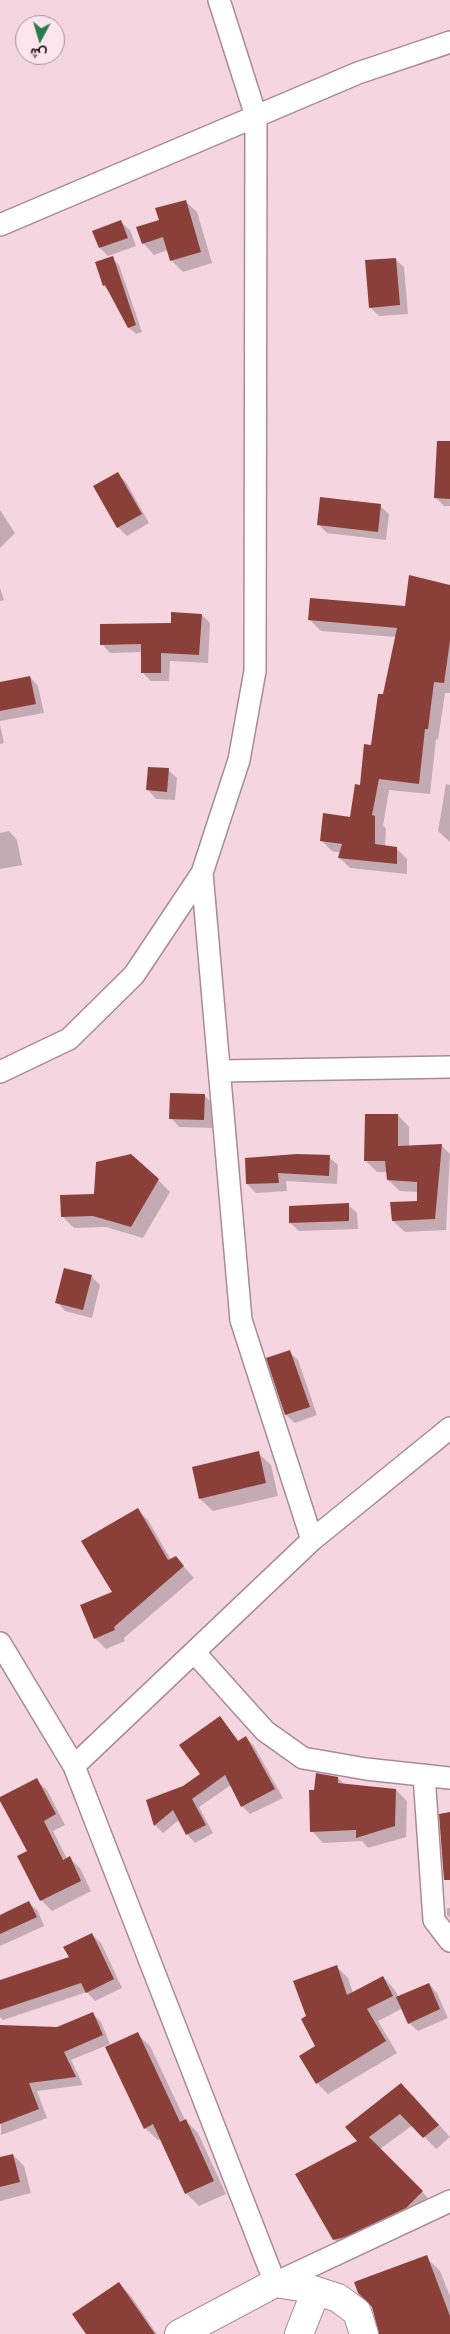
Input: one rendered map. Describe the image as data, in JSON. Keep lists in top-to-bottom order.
{
  "north": "bottom"
}
